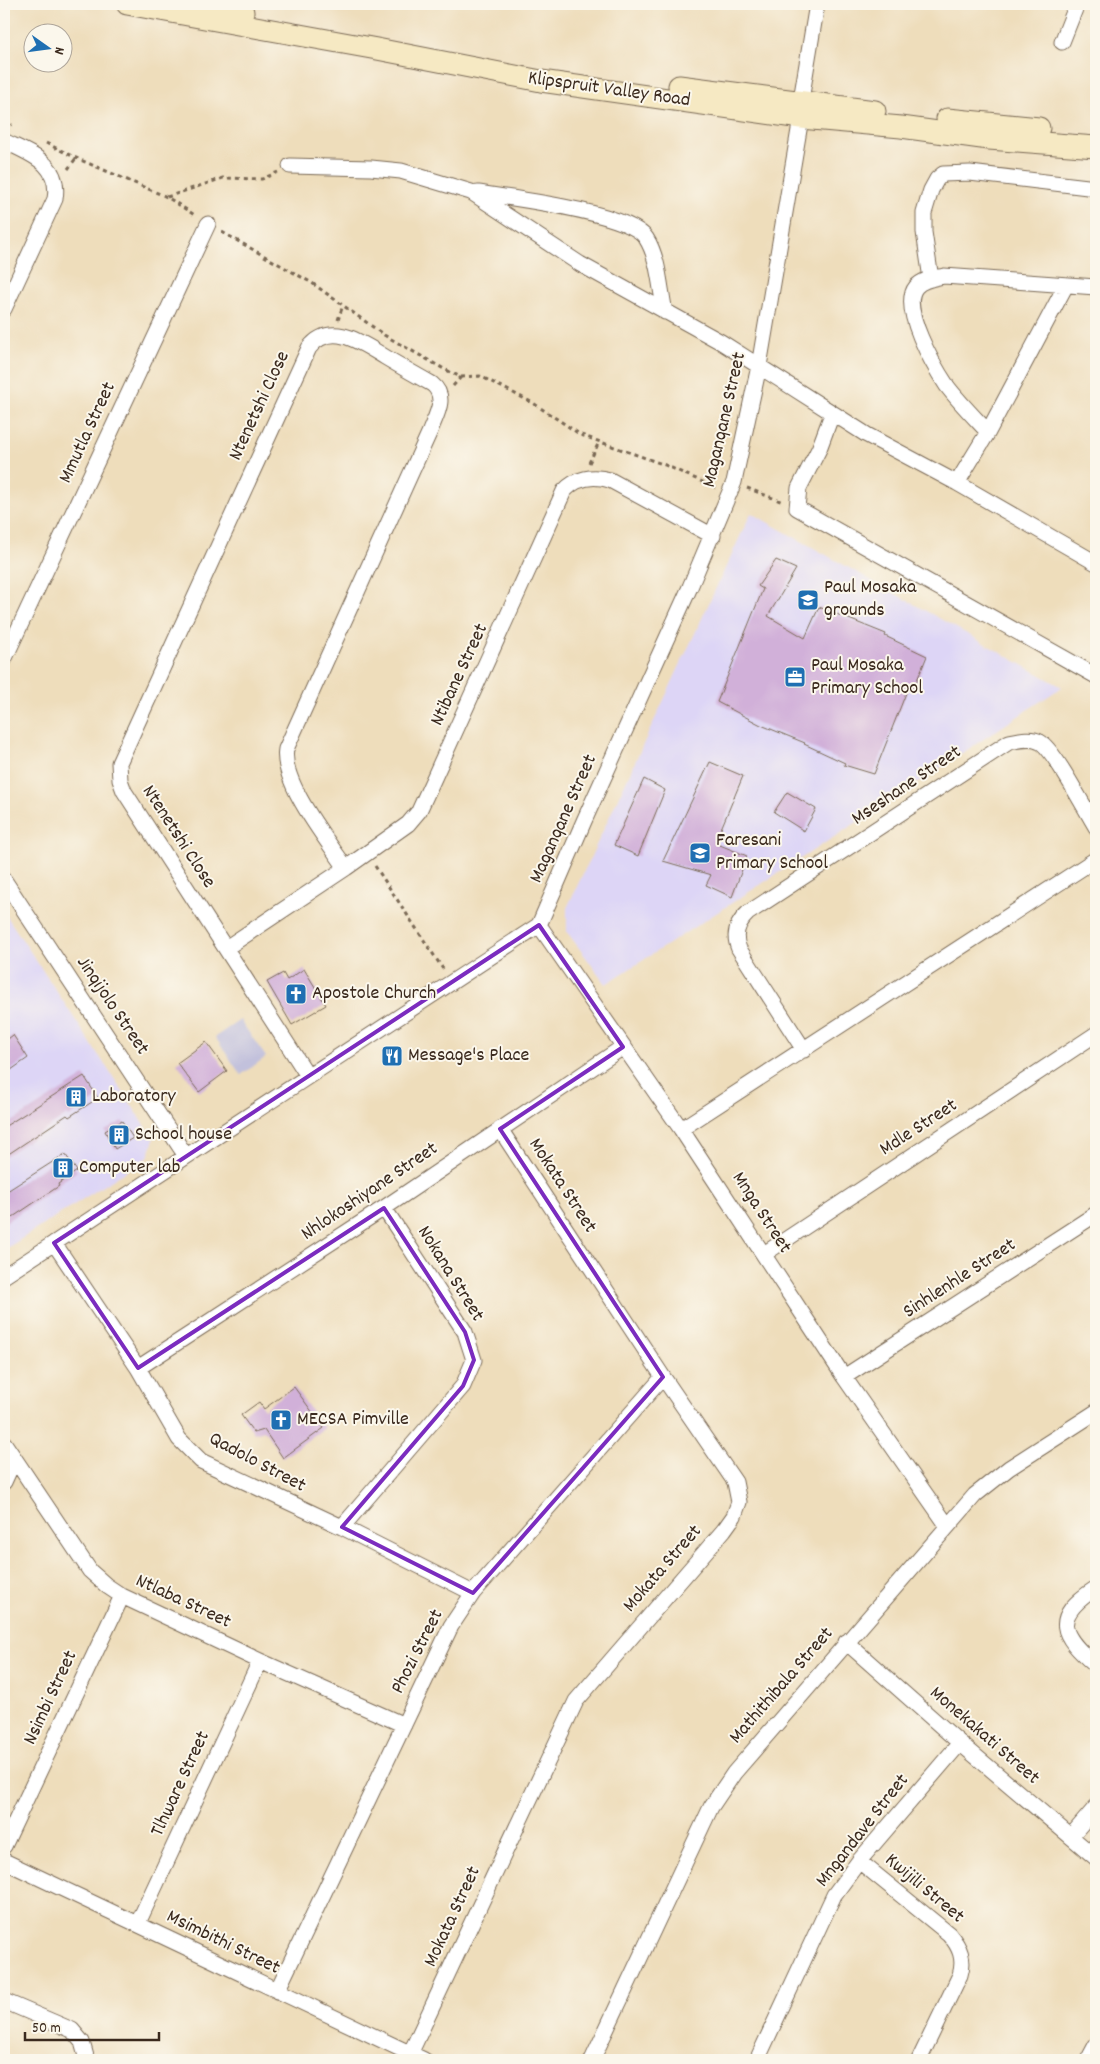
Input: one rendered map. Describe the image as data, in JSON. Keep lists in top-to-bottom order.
{
  "streets": {
    "street": [
      "Klipspruit Valley Road",
      "Ntenetshi Close",
      "Maganqane Street",
      "Mmutla Street",
      "Ntibane Street",
      "Mseshane Street",
      "Jinqijolo Street",
      "Mdle Street",
      "Mokata Street",
      "Nhlokoshiyane Street",
      "Mnga Street",
      "Nokana Street",
      "Sinhlenhle Street",
      "Qadolo Street",
      "Ntlaba Street",
      "Phozi Street",
      "Mathithibala Street",
      "Nsimbi Street",
      "Monekakati Street",
      "Tlhware Street",
      "Mngandave Street",
      "Kwijili Street",
      "Msimbithi Street"
    ]
  },
  "crossings": [
    ["Klipspruit Valley Road", "Maganqane Street"],
    ["Ntenetshi Close", "Ntibane Street"],
    ["Maganqane Street", "Ntibane Street"],
    ["Maganqane Street", "Mnga Street"],
    ["Mdle Street", "Mnga Street"],
    ["Mokata Street", "Nhlokoshiyane Street"],
    ["Mokata Street", "Phozi Street"],
    ["Mokata Street", "Msimbithi Street"],
    ["Nhlokoshiyane Street", "Mnga Street"],
    ["Nhlokoshiyane Street", "Nokana Street"],
    ["Nhlokoshiyane Street", "Qadolo Street"],
    ["Mnga Street", "Sinhlenhle Street"],
    ["Mnga Street", "Mathithibala Street"],
    ["Nokana Street", "Qadolo Street"],
    ["Qadolo Street", "Phozi Street"],
    ["Ntlaba Street", "Phozi Street"],
    ["Ntlaba Street", "Nsimbi Street"],
    ["Ntlaba Street", "Tlhware Street"],
    ["Phozi Street", "Msimbithi Street"],
    ["Mathithibala Street", "Monekakati Street"],
    ["Monekakati Street", "Mngandave Street"],
    ["Tlhware Street", "Msimbithi Street"],
    ["Mngandave Street", "Kwijili Street"]
  ],
  "places": {
    "school or university": ["Paul Mosaka grounds", "Faresani Primary School"],
    "office": ["Paul Mosaka Primary School"],
    "church": ["Apostole Church", "MECSA Pimville"],
    "restaurant": ["Message's Place"],
    "building": ["Laboratory", "School house", "Computer lab"]
  },
  "scale_bar": "50 m",
  "north": "right"
}
